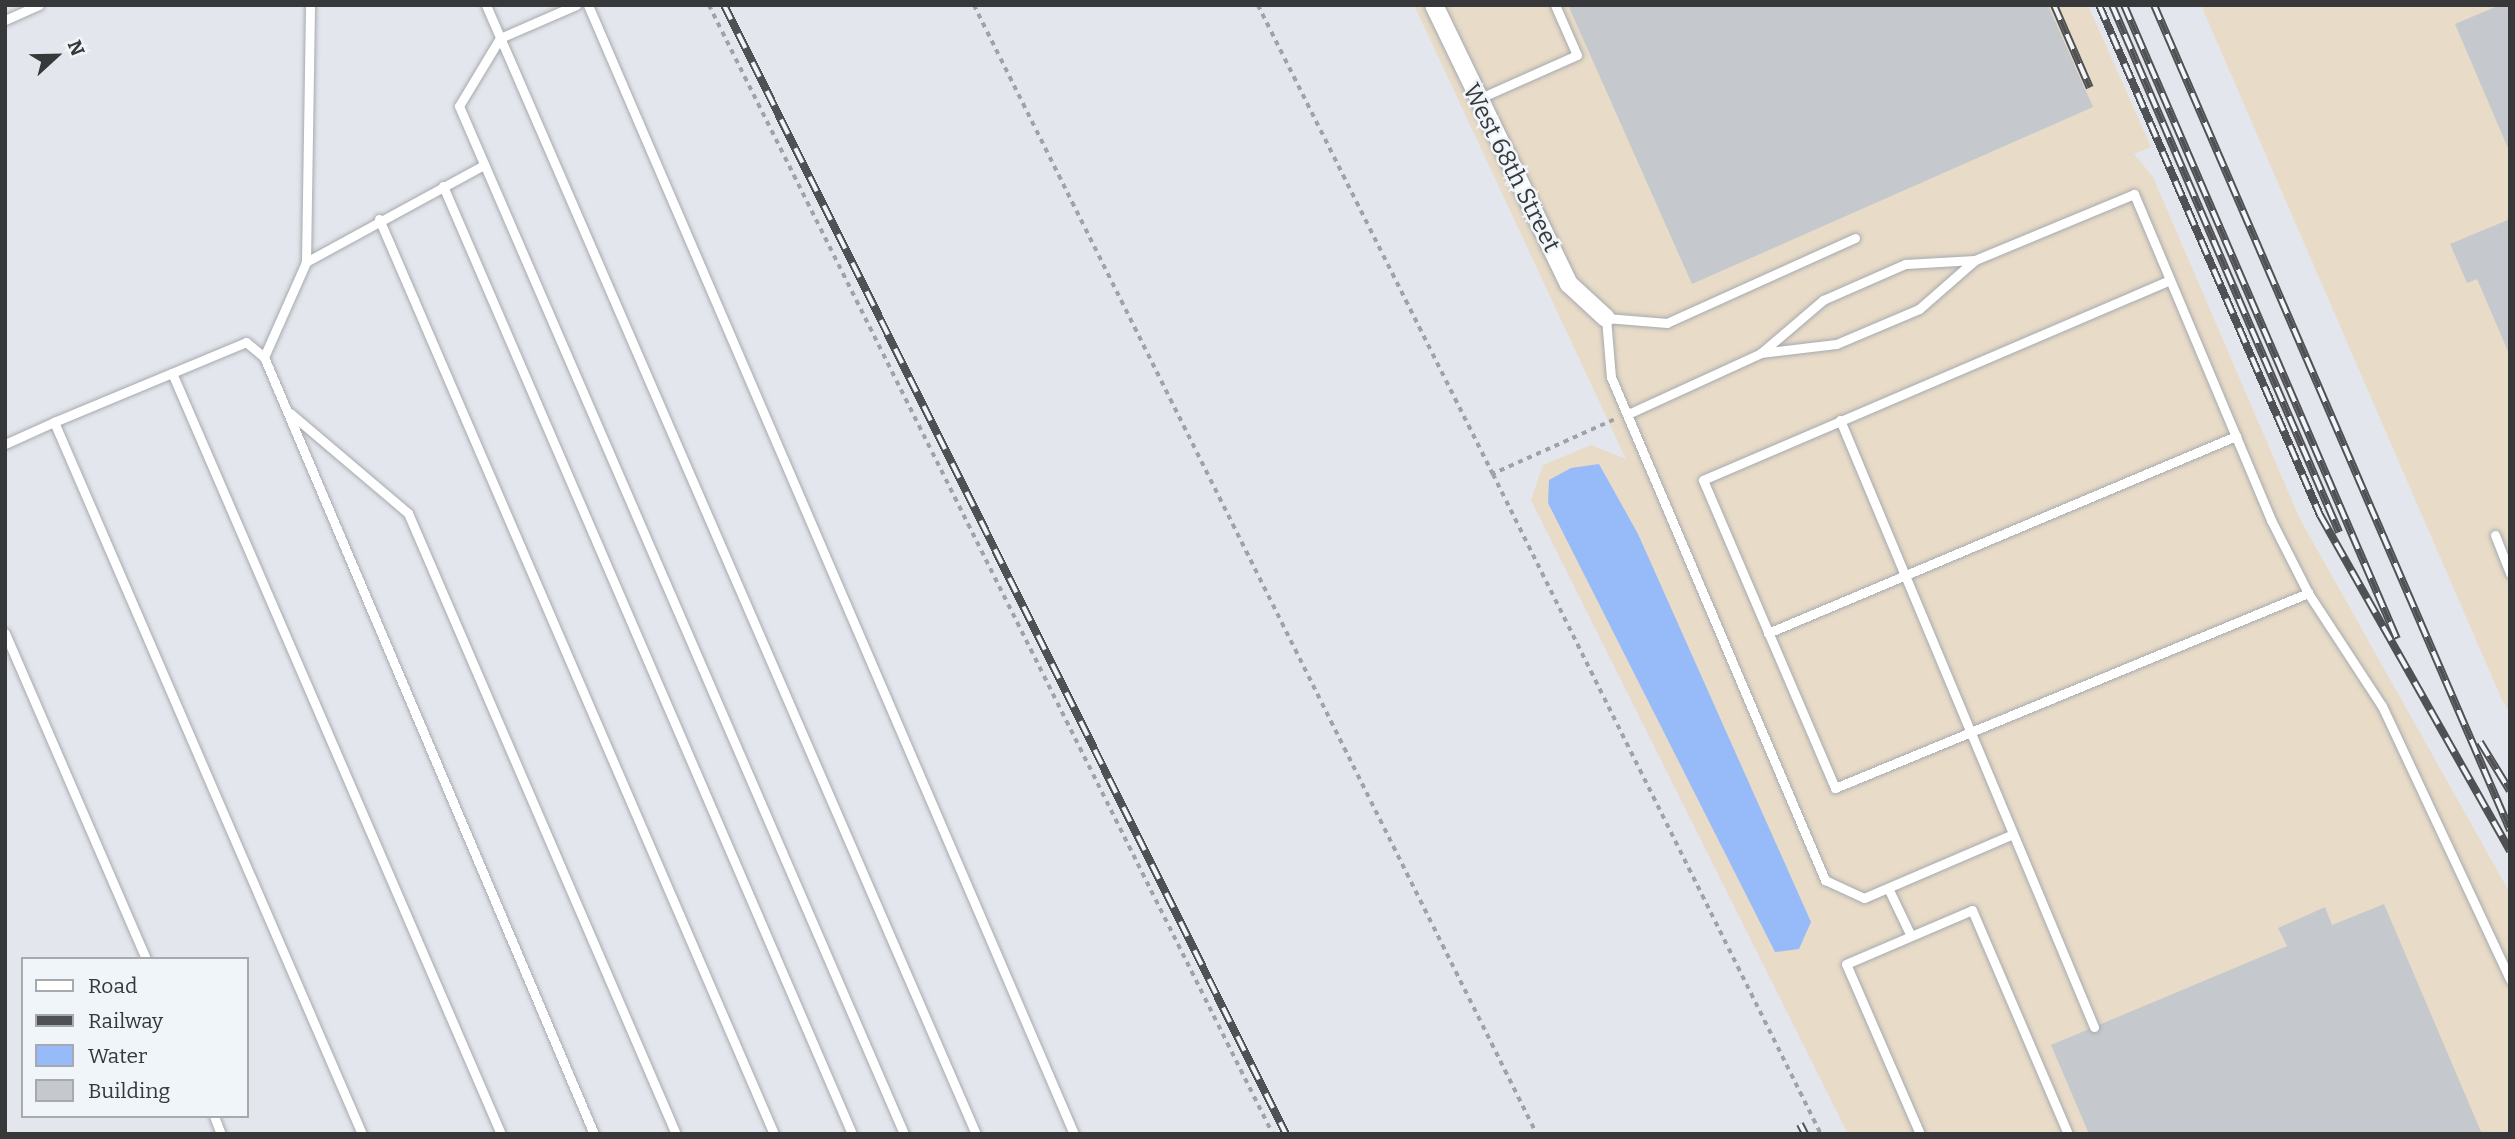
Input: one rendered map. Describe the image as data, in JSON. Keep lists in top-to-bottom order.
{
  "streets": {
    "street": ["West 68th Street"]
  },
  "legend": [
    "Road",
    "Railway",
    "Water",
    "Building"
  ],
  "north": "right"
}
